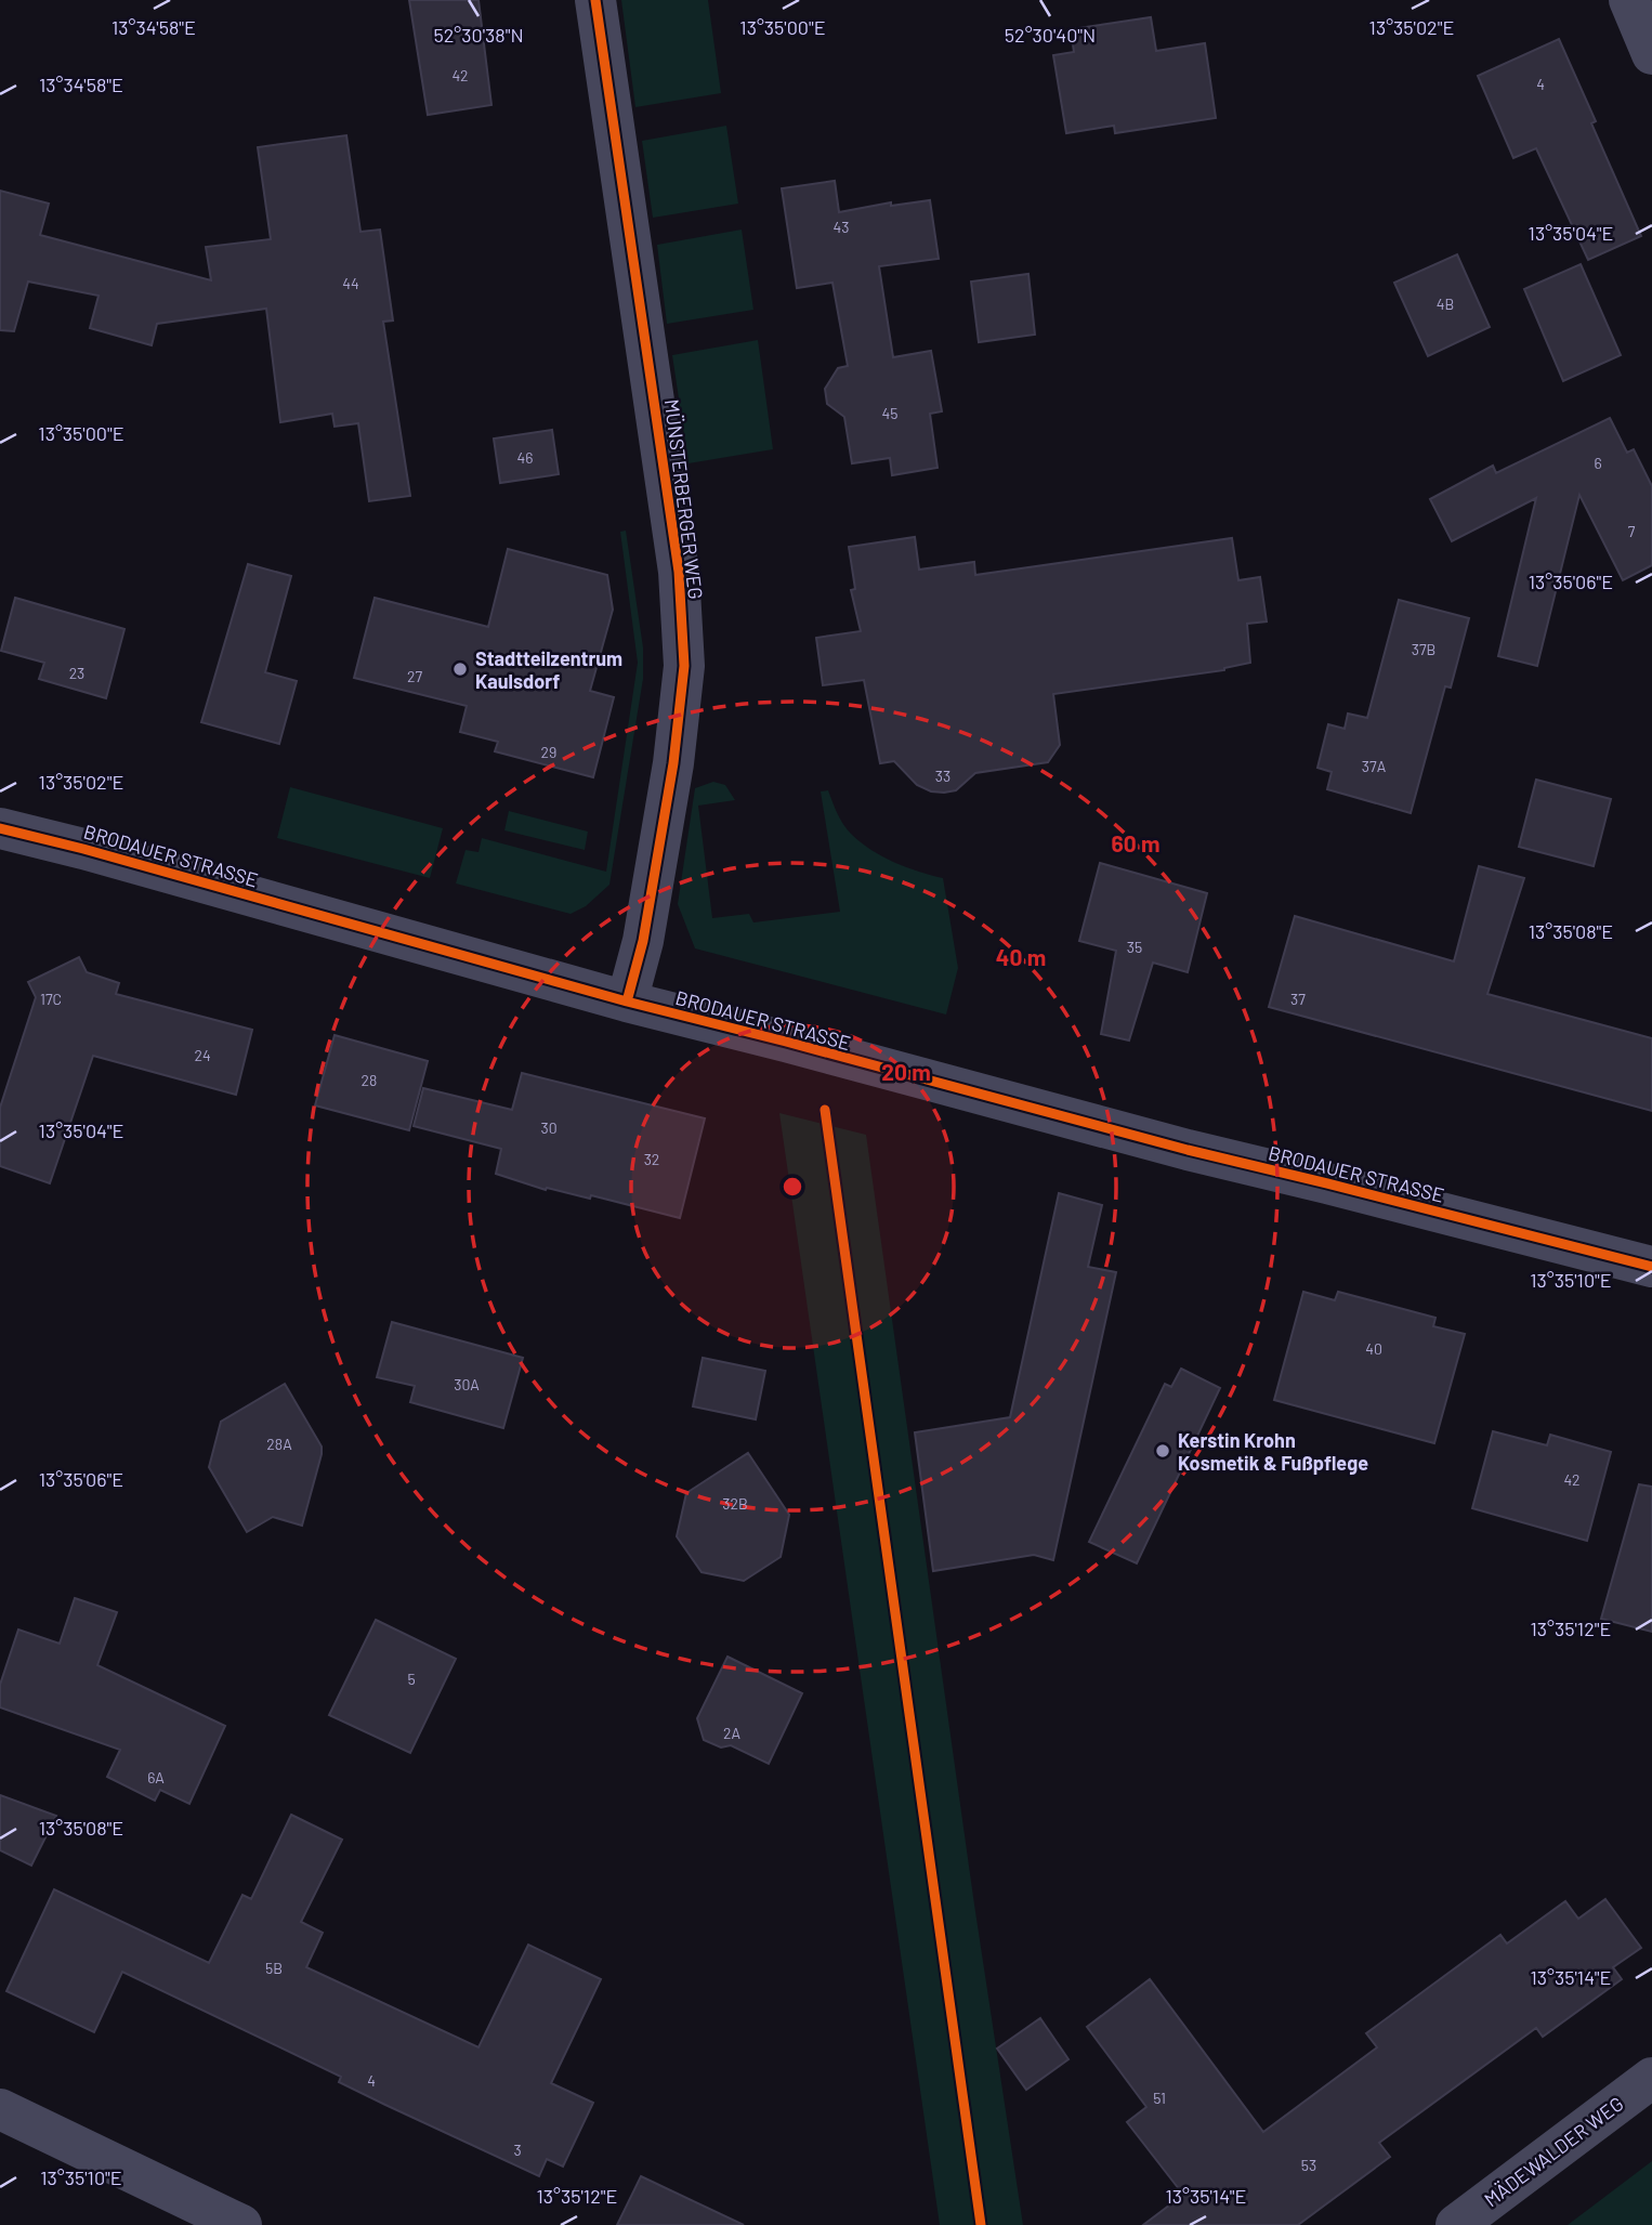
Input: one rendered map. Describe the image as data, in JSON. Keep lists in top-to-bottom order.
{
  "streets": {
    "street": ["MÜNSTERBERGER WEG", "BRODAUER STRASSE", "MÄDEWALDER WEG"]
  },
  "crossings": [
    ["MÜNSTERBERGER WEG", "BRODAUER STRASSE"]
  ],
  "places": ["Stadtteilzentrum Kaulsdorf", "Kerstin Krohn Kosmetik & Fußpflege"],
  "house_numbers": [
    "42",
    "4",
    "43",
    "44",
    "4B",
    "45",
    "46",
    "6",
    "7",
    "37B",
    "23",
    "27",
    "29",
    "37A",
    "33",
    "35",
    "17C",
    "37",
    "24",
    "28",
    "30",
    "32",
    "40",
    "30A",
    "28A",
    "42",
    "32B",
    "5",
    "2A",
    "6A",
    "5B",
    "4",
    "51",
    "3",
    "53"
  ],
  "coordinates": [
    "13°34'58\"E",
    "13°35'00\"E",
    "13°35'02\"E",
    "52°30'38\"N",
    "52°30'40\"N",
    "13°35'04\"E",
    "13°35'06\"E",
    "13°35'08\"E",
    "13°35'10\"E",
    "13°35'12\"E",
    "13°35'14\"E"
  ],
  "rings": ["60 m", "40 m", "20 m"]
}
